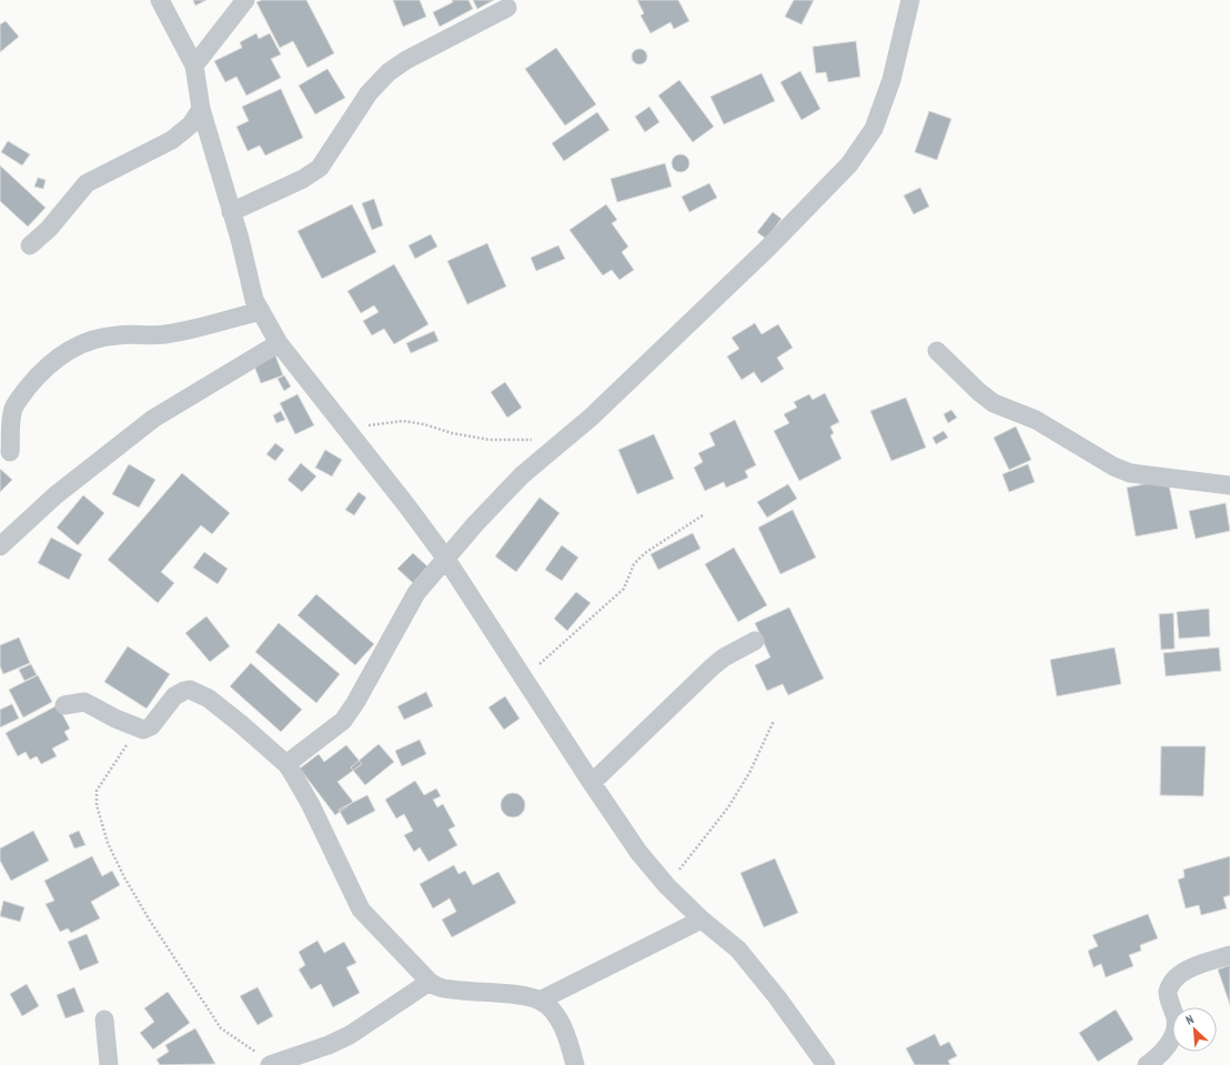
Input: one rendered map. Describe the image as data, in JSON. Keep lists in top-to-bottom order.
{
  "north": "top left"
}
